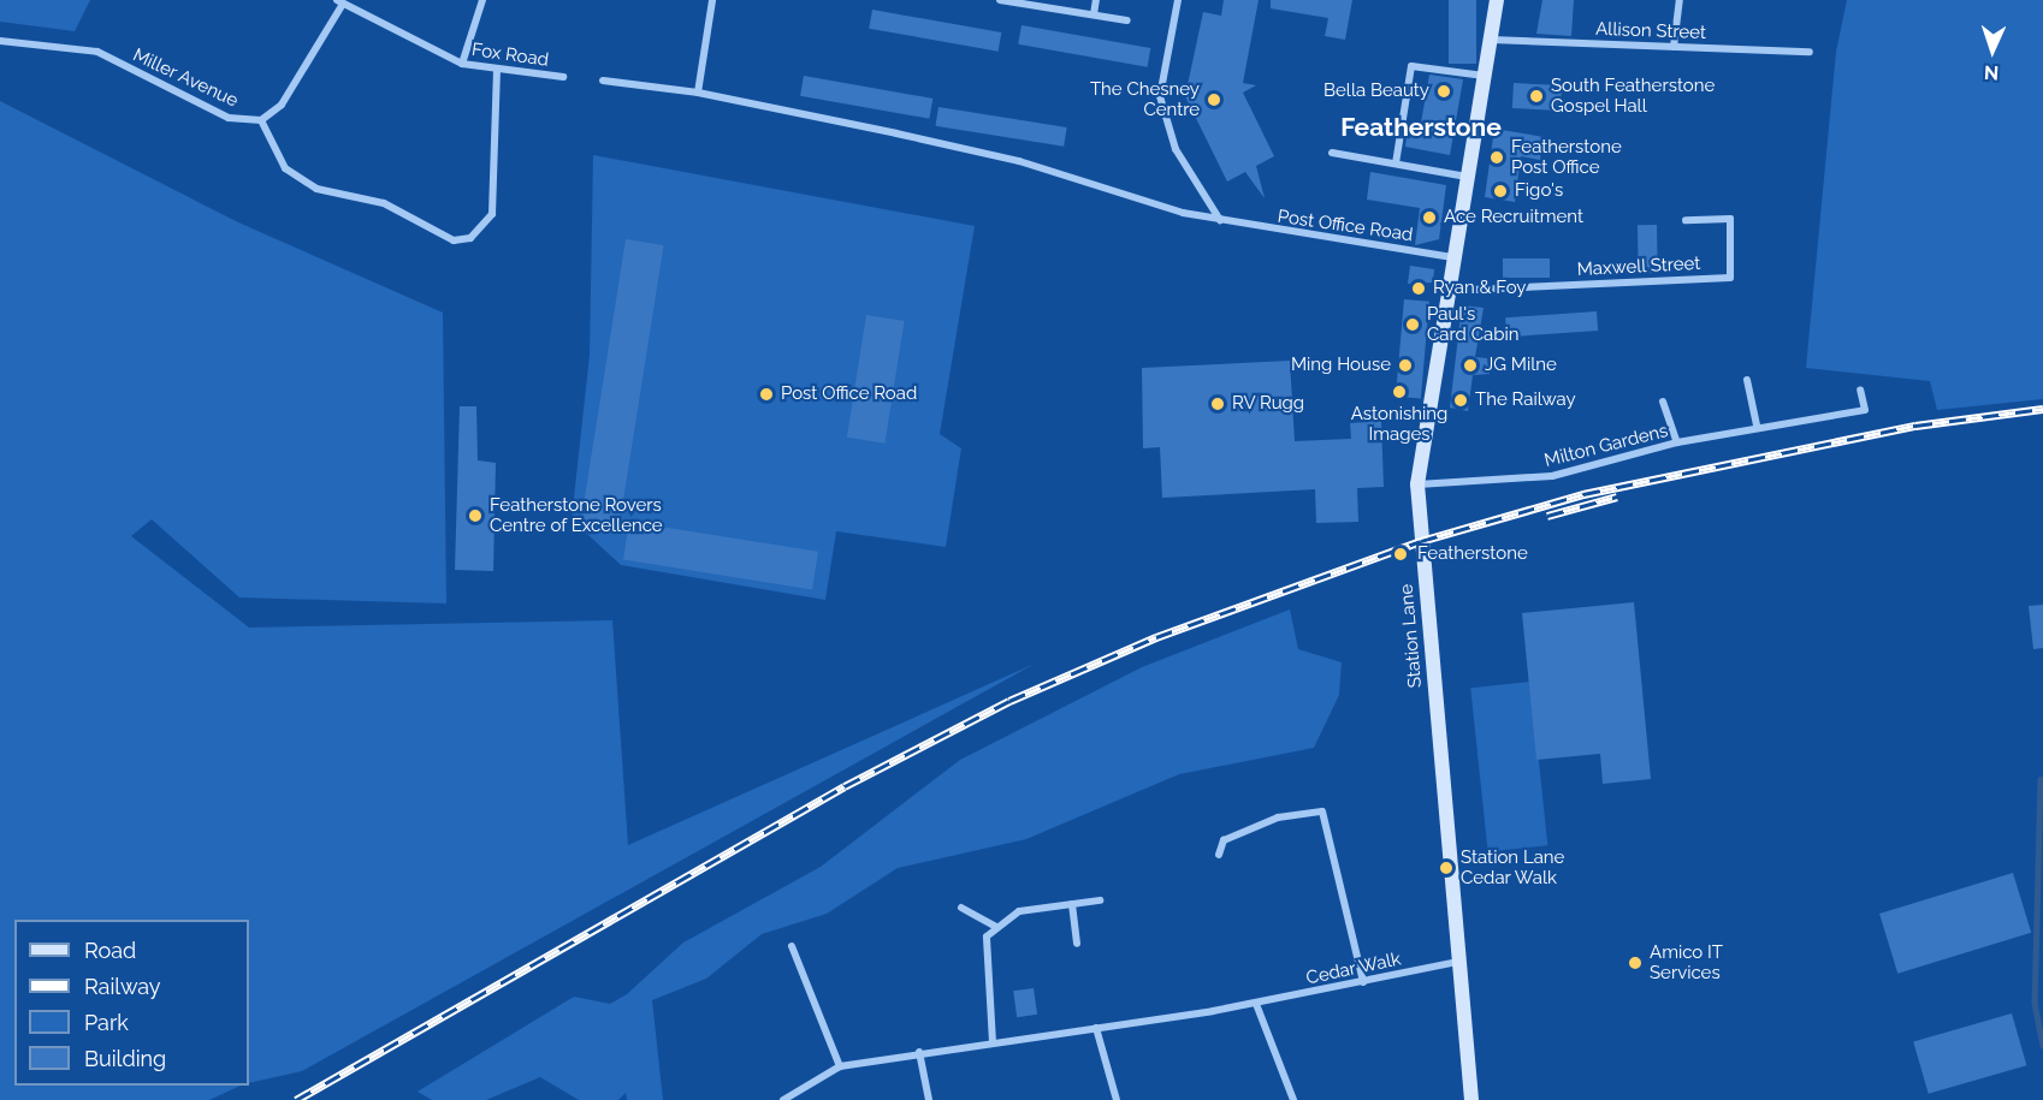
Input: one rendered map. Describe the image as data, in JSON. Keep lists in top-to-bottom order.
{
  "streets": {
    "main road": ["Station Lane"],
    "street": [
      "Allison Street",
      "Fox Road",
      "Miller Avenue",
      "Post Office Road",
      "Maxwell Street",
      "Milton Gardens",
      "Cedar Walk"
    ]
  },
  "crossings": [
    ["Allison Street", "Station Lane"],
    ["Post Office Road", "Station Lane"],
    ["Maxwell Street", "Station Lane"],
    ["Milton Gardens", "Station Lane"],
    ["Station Lane", "Cedar Walk"]
  ],
  "districts": ["Featherstone"],
  "places": [
    "Bella Beauty",
    "South Featherstone Gospel Hall",
    "The Chesney Centre",
    "Featherstone Post Office",
    "Figo's",
    "Ace Recruitment",
    "Ryan & Foy",
    "Paul's Card Cabin",
    "Ming House",
    "JG Milne",
    "Astonishing Images",
    "Post Office Road",
    "The Railway",
    "RV Rugg",
    "Featherstone Rovers Centre of Excellence",
    "Featherstone",
    "Station Lane Cedar Walk",
    "Amico IT Services"
  ],
  "legend": [
    "Road",
    "Railway",
    "Park",
    "Building"
  ],
  "north": "bottom"
}
